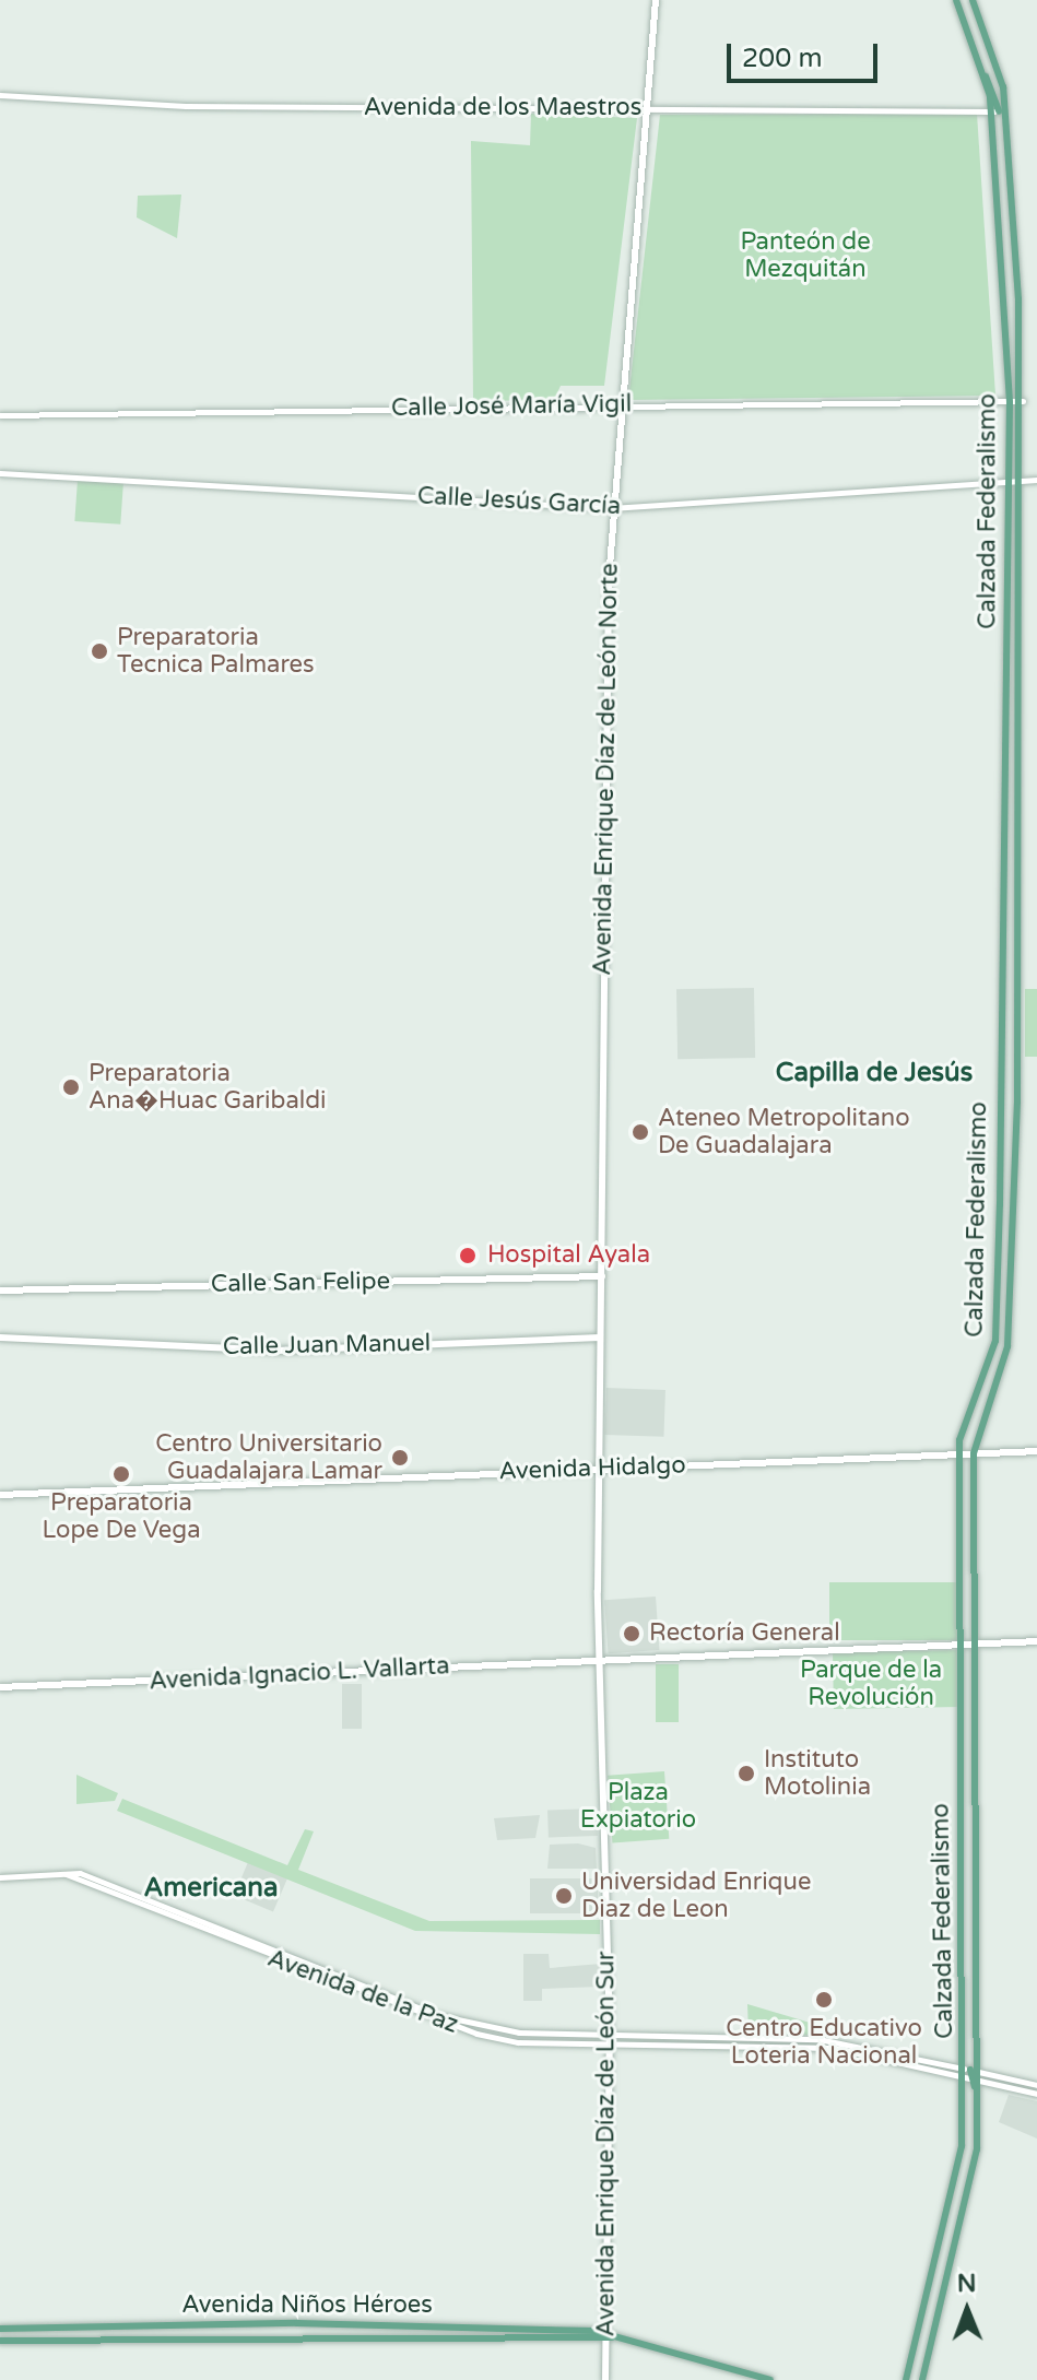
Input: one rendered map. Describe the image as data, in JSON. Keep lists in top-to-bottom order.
{
  "streets": {
    "main road": [
      "Calzada Federalismo",
      "Avenida Enrique Díaz de León Norte",
      "Calle San Felipe",
      "Calle Juan Manuel",
      "Avenida Hidalgo",
      "Avenida Ignacio L. Vallarta",
      "Avenida Enrique Díaz de León Sur",
      "Avenida Niños Héroes"
    ],
    "street": [
      "Avenida de los Maestros",
      "Calle José María Vigil",
      "Calle Jesús García",
      "Avenida de la Paz"
    ]
  },
  "crossings": [
    ["Avenida de los Maestros", "Calzada Federalismo"],
    ["Avenida de los Maestros", "Avenida Enrique Díaz de León Norte"],
    ["Calle José María Vigil", "Calzada Federalismo"],
    ["Calle José María Vigil", "Avenida Enrique Díaz de León Norte"],
    ["Calle Jesús García", "Calzada Federalismo"],
    ["Calle Jesús García", "Avenida Enrique Díaz de León Norte"],
    ["Calzada Federalismo", "Avenida Hidalgo"],
    ["Calzada Federalismo", "Avenida Ignacio L. Vallarta"],
    ["Calzada Federalismo", "Avenida de la Paz"],
    ["Avenida Enrique Díaz de León Norte", "Calle San Felipe"],
    ["Avenida Enrique Díaz de León Norte", "Calle Juan Manuel"],
    ["Avenida Enrique Díaz de León Norte", "Avenida Hidalgo"],
    ["Avenida Enrique Díaz de León Norte", "Avenida Enrique Díaz de León Sur"],
    ["Avenida Ignacio L. Vallarta", "Avenida Enrique Díaz de León Sur"],
    ["Avenida de la Paz", "Avenida Enrique Díaz de León Sur"],
    ["Avenida Enrique Díaz de León Sur", "Avenida Niños Héroes"]
  ],
  "districts": ["Capilla de Jesús", "Americana"],
  "parks": ["Panteón de Mezquitán", "Parque de la Revolución", "Plaza Expiatorio"],
  "places": [
    "Preparatoria Tecnica Palmares",
    "Preparatoria Ana�Huac Garibaldi",
    "Ateneo Metropolitano De Guadalajara",
    "Hospital Ayala",
    "Centro Universitario Guadalajara Lamar",
    "Preparatoria Lope De Vega",
    "Rectoría General",
    "Instituto Motolinia",
    "Universidad Enrique Diaz de Leon",
    "Centro Educativo Loteria Nacional"
  ],
  "scale_bar": "200 m",
  "north": "top"
}
